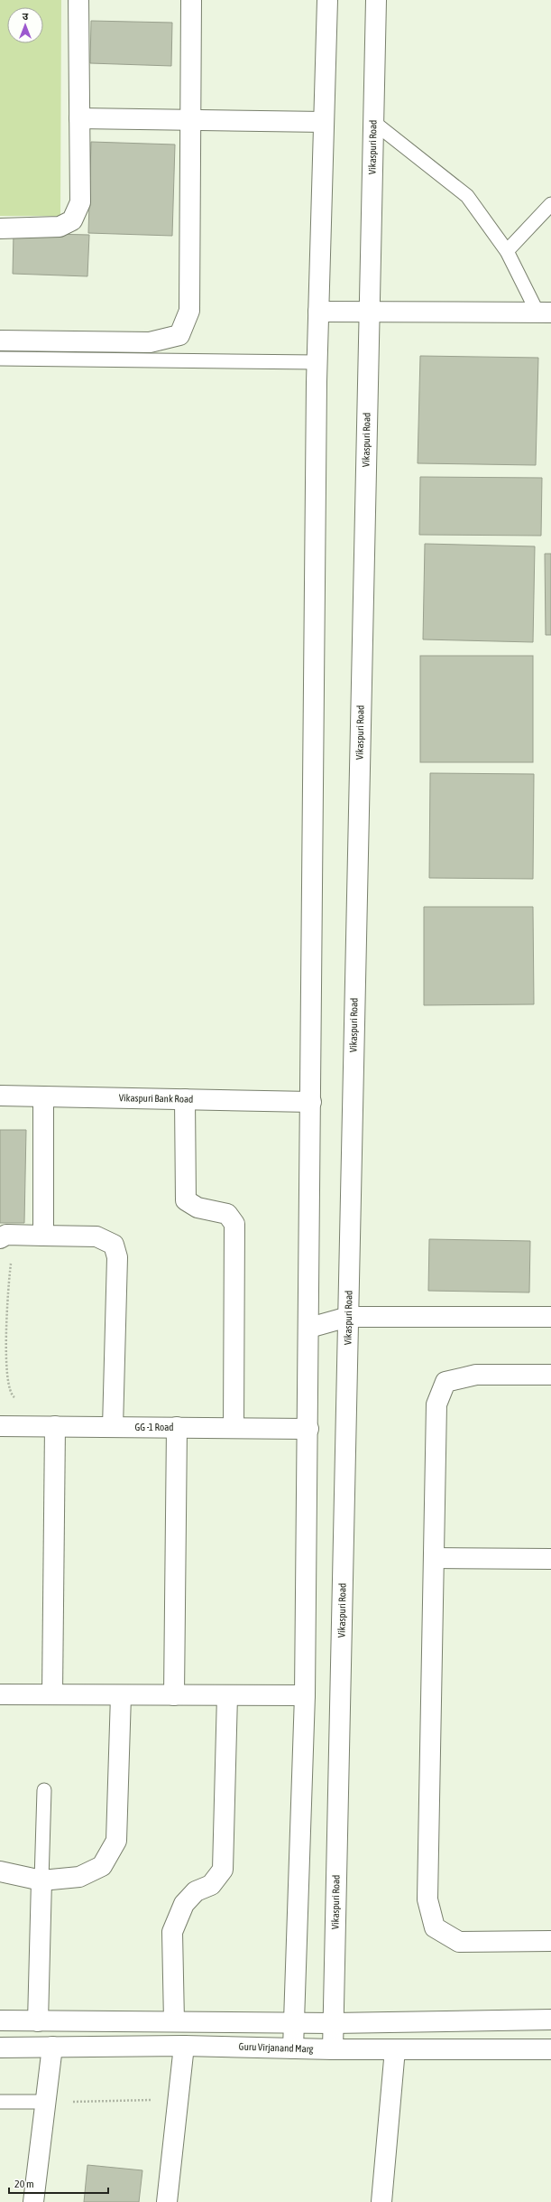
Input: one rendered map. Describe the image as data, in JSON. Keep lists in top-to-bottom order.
{
  "streets": {
    "street": [
      "Vikaspuri Road",
      "Vikaspuri Bank Road",
      "GG -1 Road",
      "Guru Virjanand Marg"
    ]
  },
  "crossings": [
    ["Vikaspuri Road", "Guru Virjanand Marg"]
  ],
  "scale_bar": "20 m",
  "north": "top"
}
